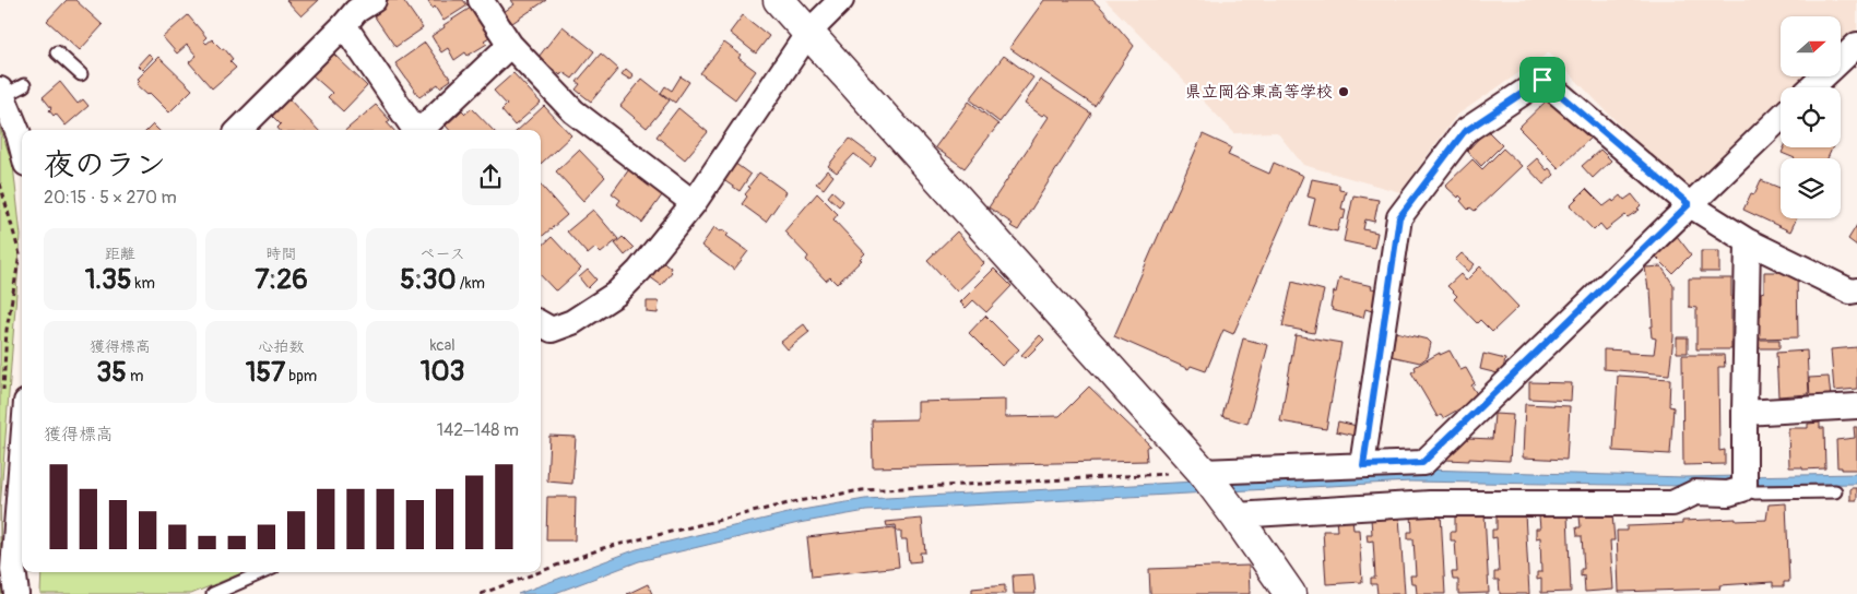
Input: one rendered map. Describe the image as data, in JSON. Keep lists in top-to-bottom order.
{
  "places": ["県立岡谷東高等学校"],
  "north": "right",
  "page": {
    "heading": ["夜のラン", "20:15 · 5 × 270 m"],
    "stats": [
      ["距離", "1.35 km"],
      ["時間", "7:26"],
      ["ペース", "5:30 /km"],
      ["獲得標高", "35 m"],
      ["心拍数", "157 bpm"],
      ["kcal", "103"]
    ],
    "chart": ["獲得標高", "142–148 m"]
  }
}
